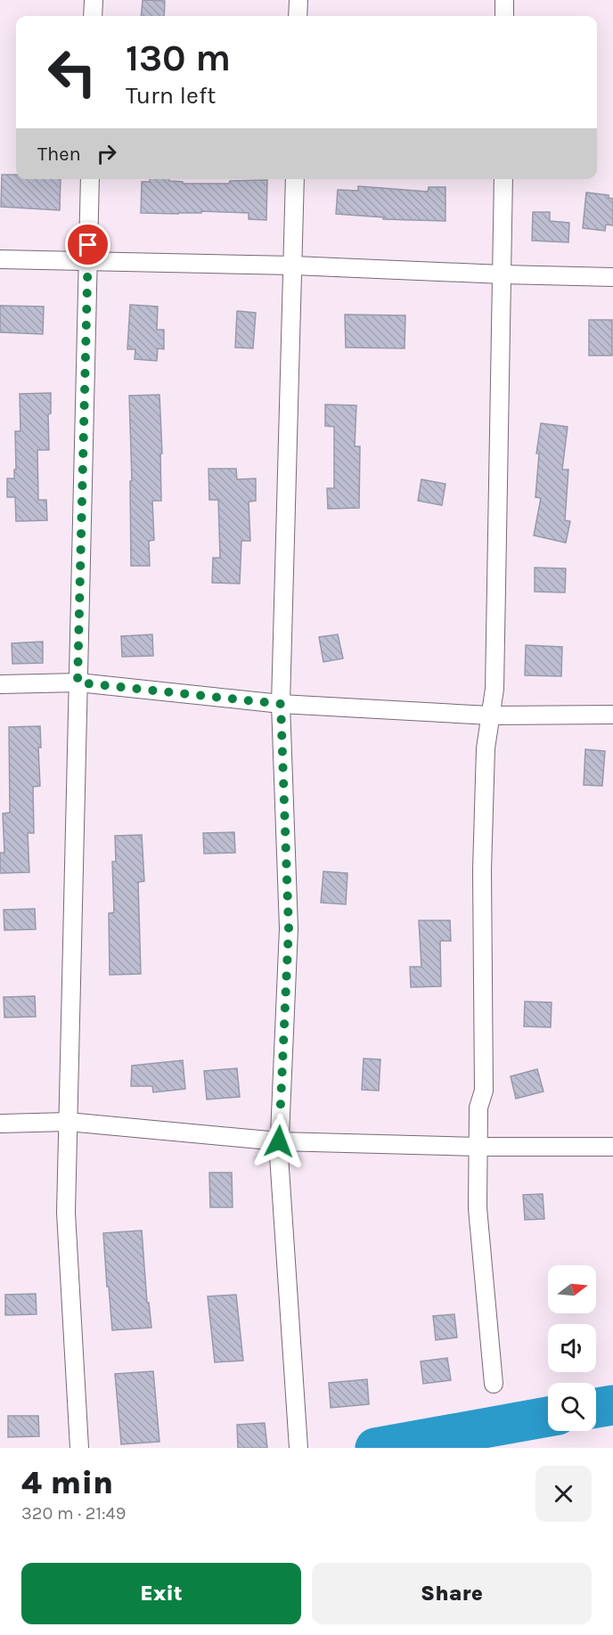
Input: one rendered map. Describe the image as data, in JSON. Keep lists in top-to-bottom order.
{
  "north": "right",
  "page": {
    "turn": ["130 m", "Turn left"],
    "then": "Then",
    "heading": ["4 min", "320 m · 21:49"],
    "buttons": ["Exit", "Share"]
  }
}
